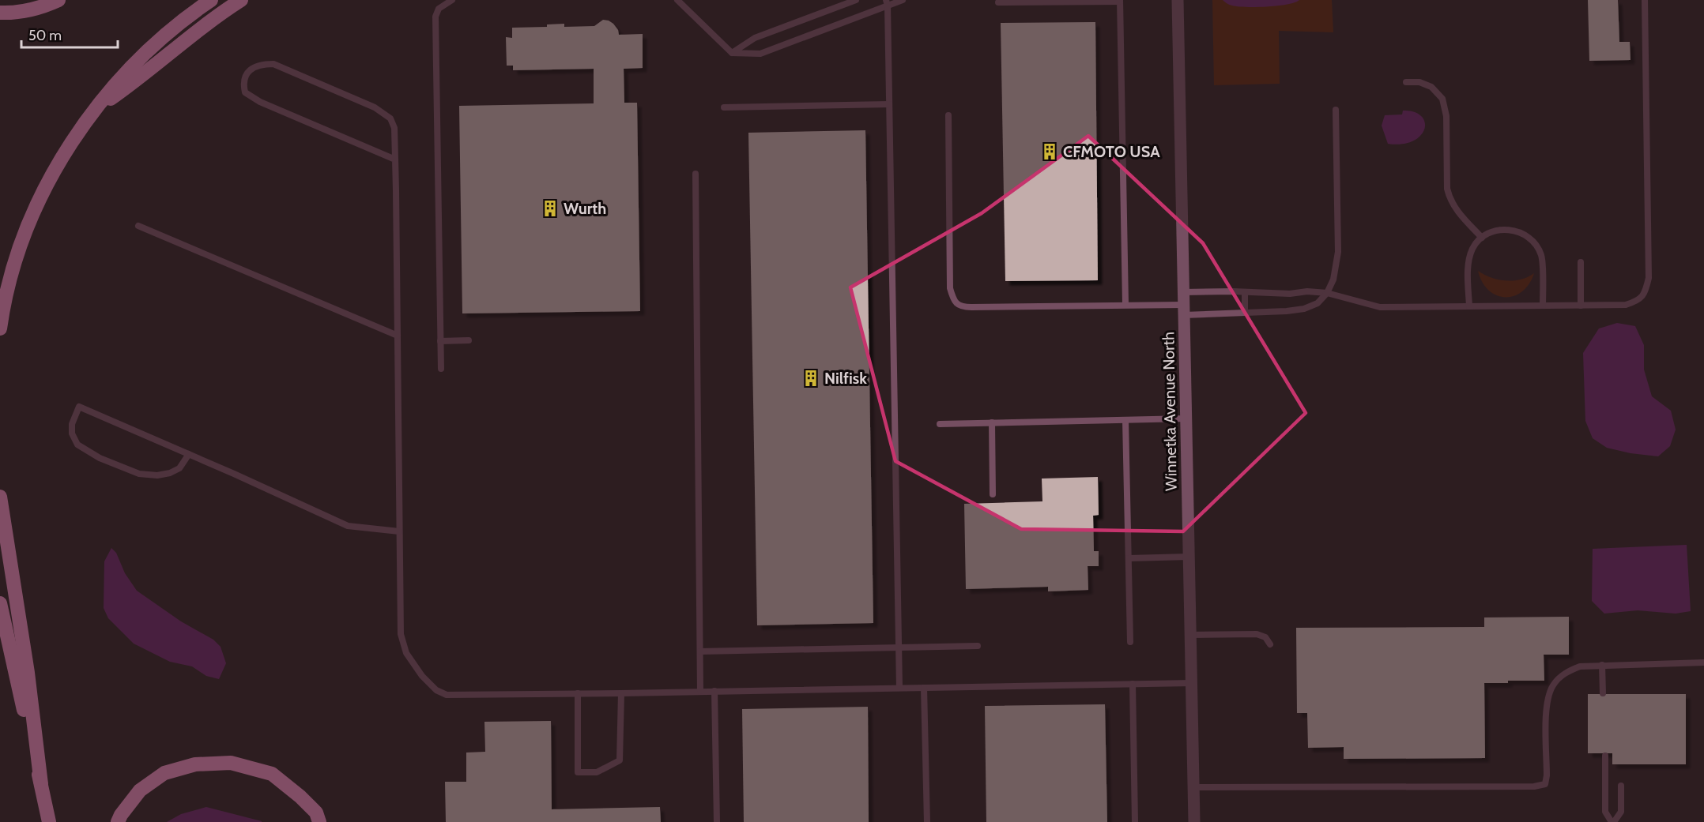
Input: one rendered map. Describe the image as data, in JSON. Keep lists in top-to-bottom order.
{
  "streets": {
    "street": ["Winnetka Avenue North"]
  },
  "places": {
    "building": ["CFMOTO USA", "Wurth", "Nilfisk"]
  },
  "scale_bar": "50 m"
}
